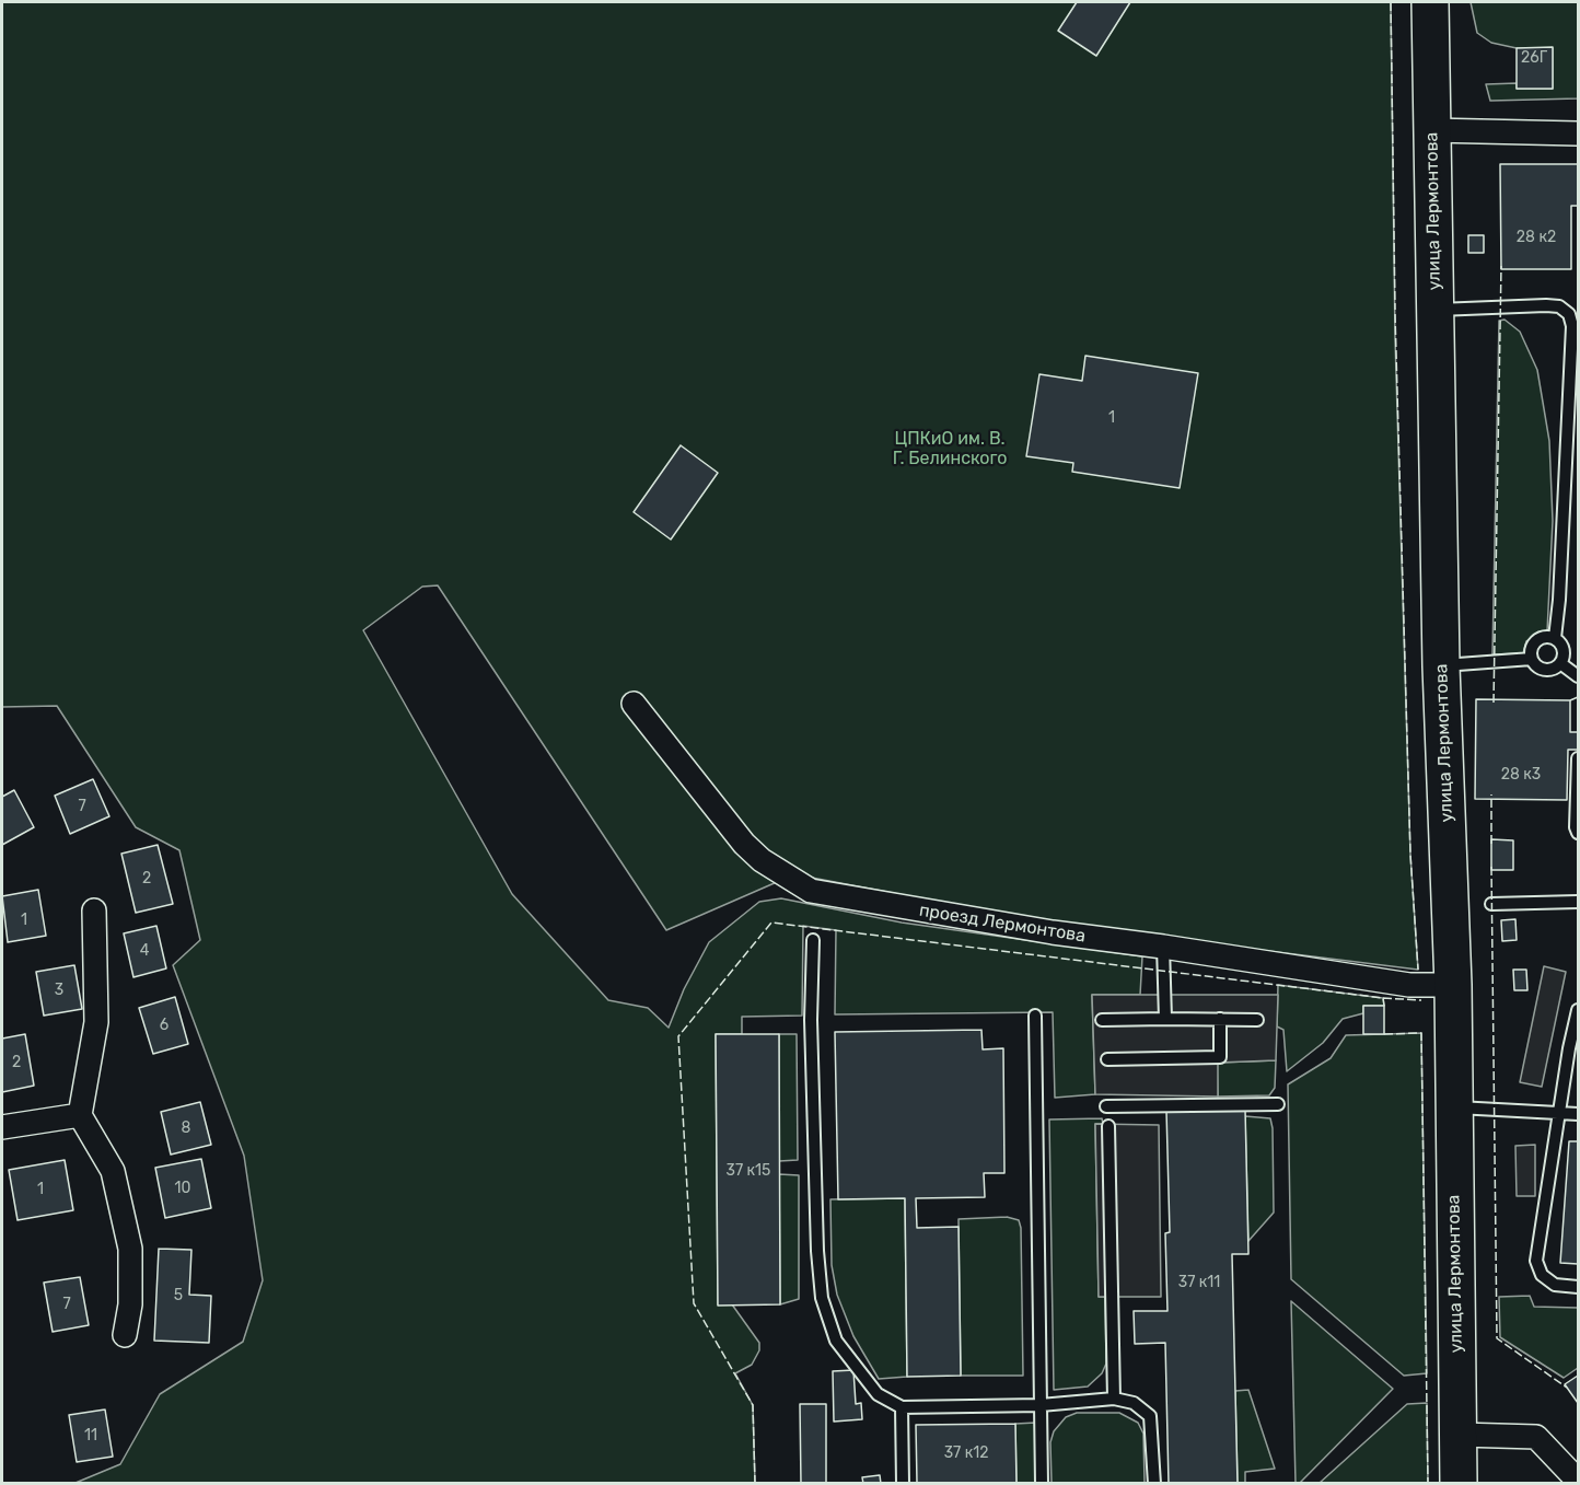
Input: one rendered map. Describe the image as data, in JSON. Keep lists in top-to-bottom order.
{
  "streets": {
    "main road": ["улица Лермонтова"],
    "street": ["проезд Лермонтова"]
  },
  "crossings": [
    ["улица Лермонтова", "проезд Лермонтова"]
  ],
  "parks": ["ЦПКиО им. В. Г. Белинского"],
  "house_numbers": [
    "26Г",
    "28 к2",
    "1",
    "28 к3",
    "7",
    "2",
    "1",
    "4",
    "3",
    "6",
    "2",
    "8",
    "37 к15",
    "10",
    "1",
    "37 к11",
    "5",
    "7",
    "11",
    "37 к12"
  ]
}
